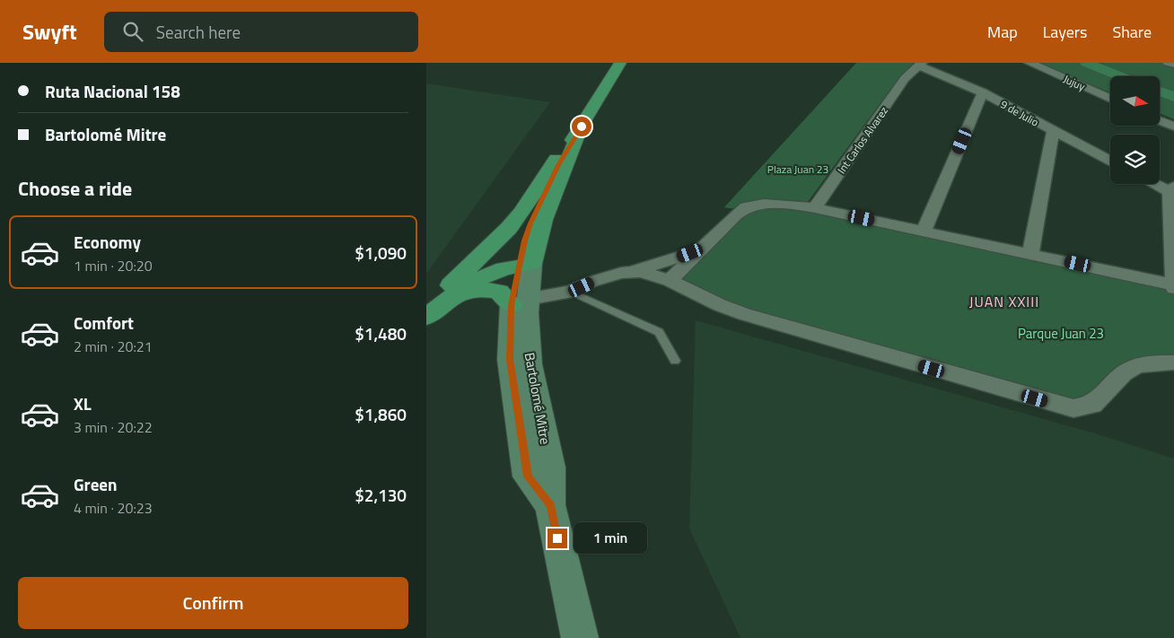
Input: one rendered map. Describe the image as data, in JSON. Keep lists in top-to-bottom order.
{
  "streets": {
    "main road": ["Bartolomé Mitre"],
    "street": ["Jujuy", "9 de Julio", "Int Carlos Alvarez"]
  },
  "crossings": [
    ["9 de Julio", "Int Carlos Alvarez"]
  ],
  "districts": ["JUAN XXIII"],
  "parks": ["Plaza Juan 23", "Parque Juan 23"],
  "north": "right",
  "page": {
    "header": "Swyft",
    "search": "Search here",
    "nav": ["Map", "Layers", "Share"],
    "banner": ["Ruta Nacional 158", "Bartolomé Mitre"],
    "heading": "Choose a ride",
    "list": [
      {
        "name": "Economy",
        "note": "1 min · 20:20",
        "value": "$1,090"
      },
      {
        "name": "Comfort",
        "note": "2 min · 20:21",
        "value": "$1,480"
      },
      {
        "name": "XL",
        "note": "3 min · 20:22",
        "value": "$1,860"
      },
      {
        "name": "Green",
        "note": "4 min · 20:23",
        "value": "$2,130"
      }
    ],
    "bubble": "1 min",
    "buttons": "Confirm"
  }
}
